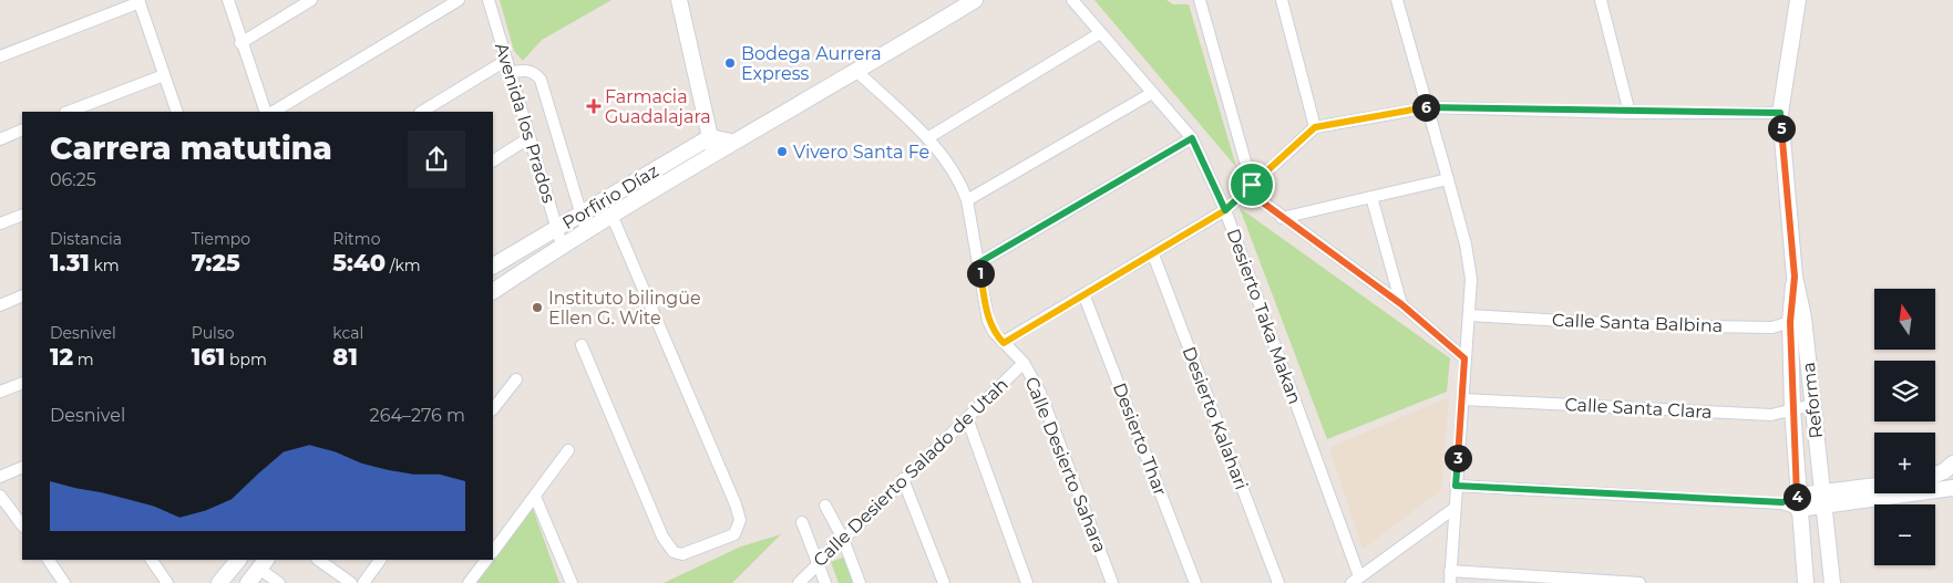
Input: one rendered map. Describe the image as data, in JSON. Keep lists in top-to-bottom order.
{
  "streets": {
    "street": [
      "Avenida los Prados",
      "Porfirio Díaz",
      "Desierto Taka Makan",
      "Calle Santa Balbina",
      "Reforma",
      "Calle Santa Clara",
      "Desierto Kalahari",
      "Desierto Thar",
      "Calle Desierto Sahara",
      "Calle Desierto Salado de Utah"
    ]
  },
  "crossings": [
    ["Avenida los Prados", "Porfirio Díaz"],
    ["Porfirio Díaz", "Calle Desierto Sahara"],
    ["Calle Santa Balbina", "Reforma"],
    ["Reforma", "Calle Santa Clara"],
    ["Calle Desierto Sahara", "Calle Desierto Salado de Utah"]
  ],
  "places": {
    "other": ["Bodega Aurrera Express", "Vivero Santa Fe", "Instituto bilingüe Ellen G. Wite"],
    "health": ["Farmacia Guadalajara"]
  },
  "north": "top",
  "page": {
    "pins": [
      "6",
      "5",
      "1",
      "3",
      "4"
    ],
    "heading": ["Carrera matutina", "06:25"],
    "stats": [
      ["Distancia", "1.31 km"],
      ["Tiempo", "7:25"],
      ["Ritmo", "5:40 /km"],
      ["Desnivel", "12 m"],
      ["Pulso", "161 bpm"],
      ["kcal", "81"]
    ],
    "map_buttons": ["+", "−"],
    "chart": ["Desnivel", "264–276 m"]
  }
}
